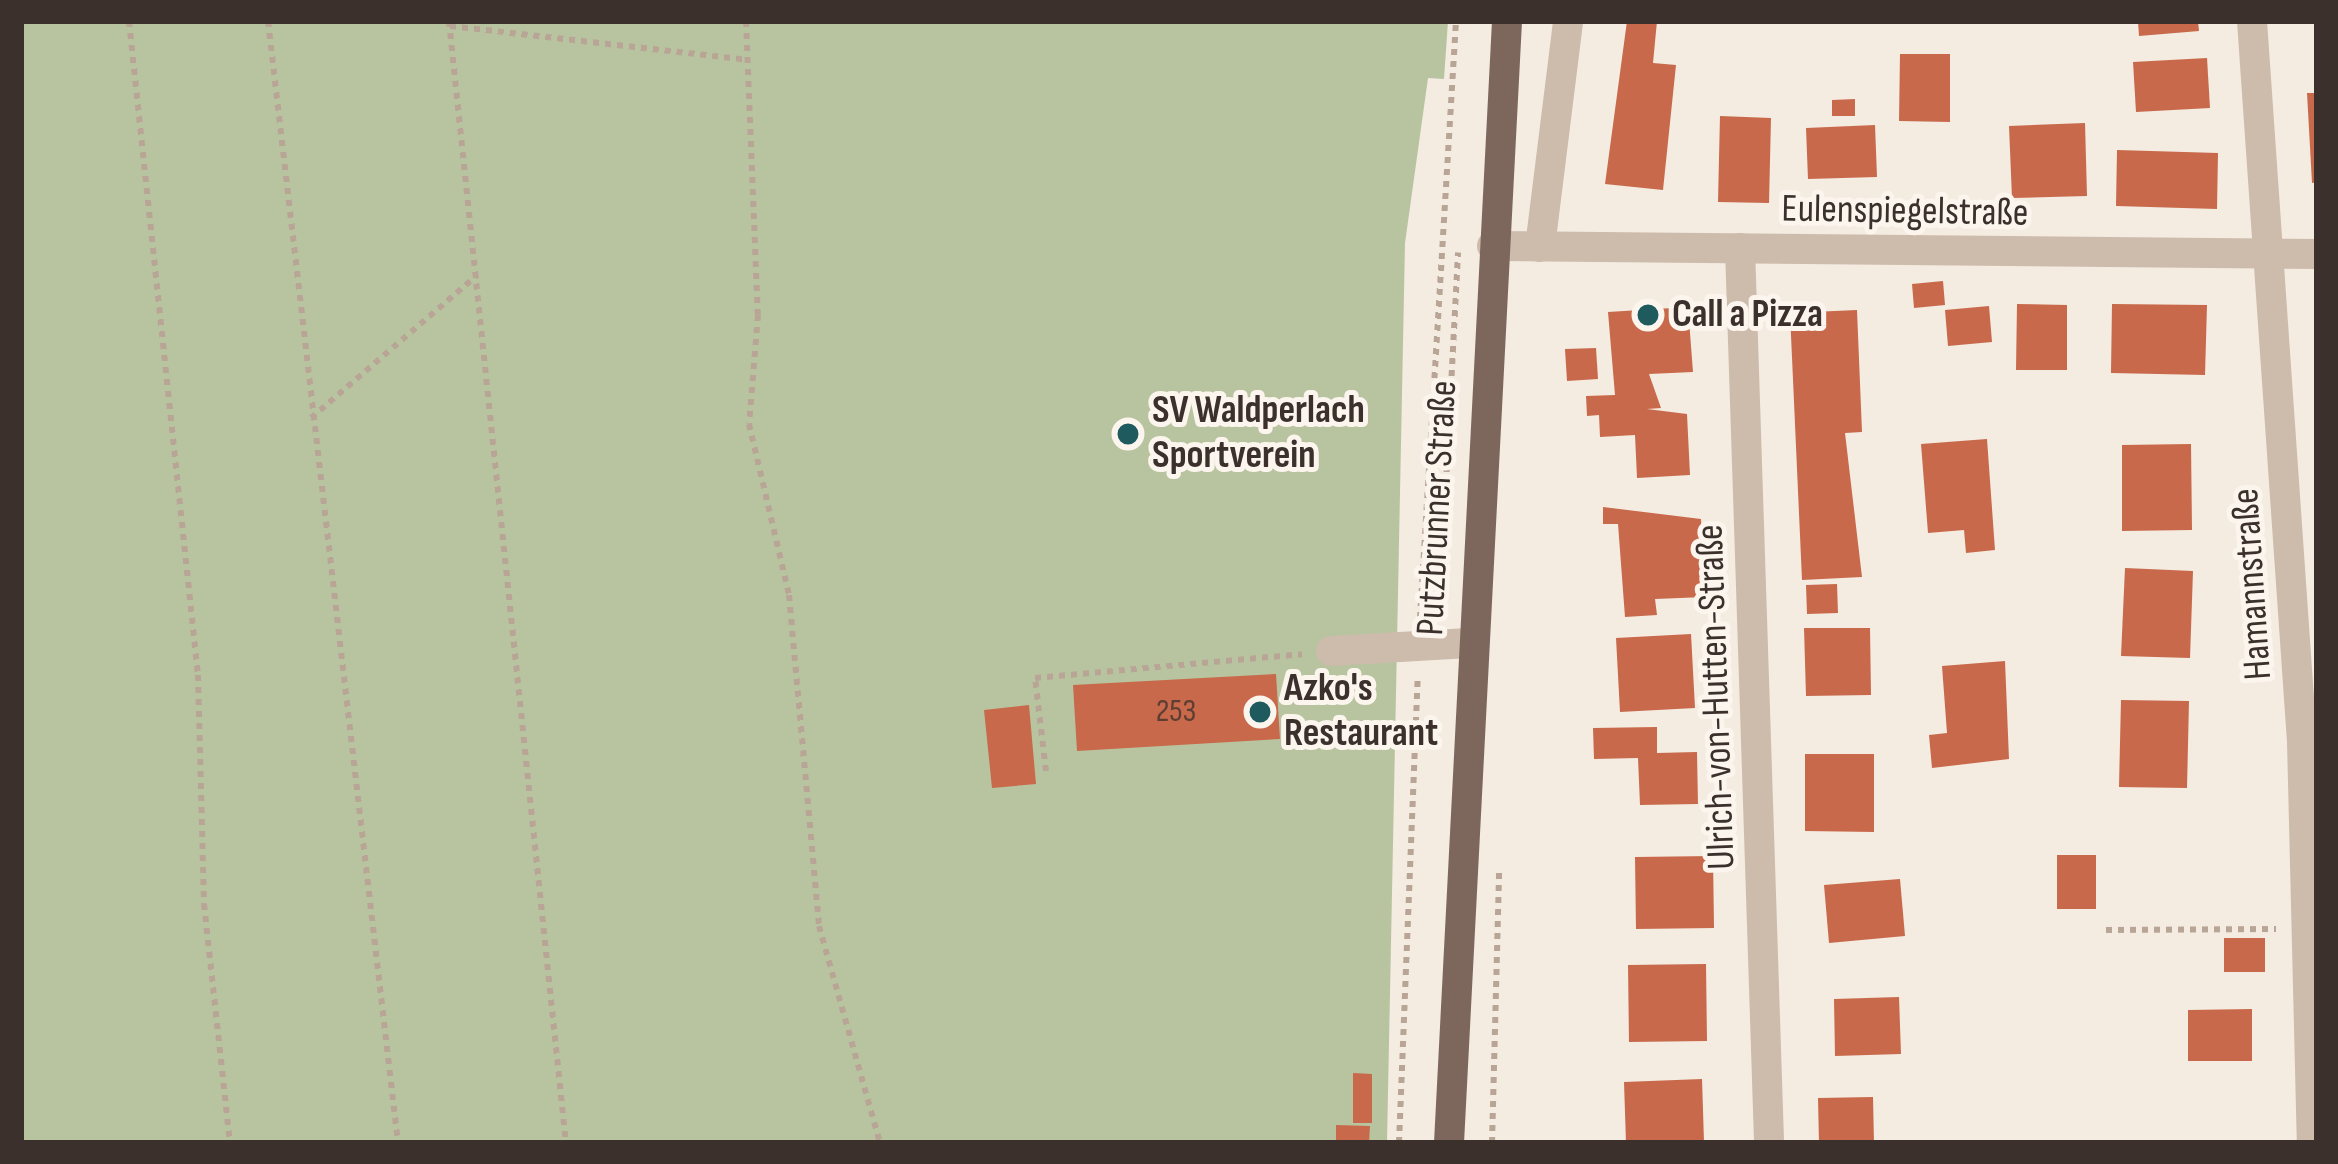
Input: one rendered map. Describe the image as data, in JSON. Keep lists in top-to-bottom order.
{
  "streets": {
    "main road": ["Putzbrunner Straße"],
    "street": ["Eulenspiegelstraße", "Hamannstraße", "Ulrich-von-Hutten-Straße"]
  },
  "crossings": [
    ["Eulenspiegelstraße", "Putzbrunner Straße"],
    ["Eulenspiegelstraße", "Hamannstraße"],
    ["Eulenspiegelstraße", "Ulrich-von-Hutten-Straße"]
  ],
  "places": ["Call a Pizza", "SV Waldperlach Sportverein", "Azko's Restaurant"],
  "house_numbers": ["253"]
}
